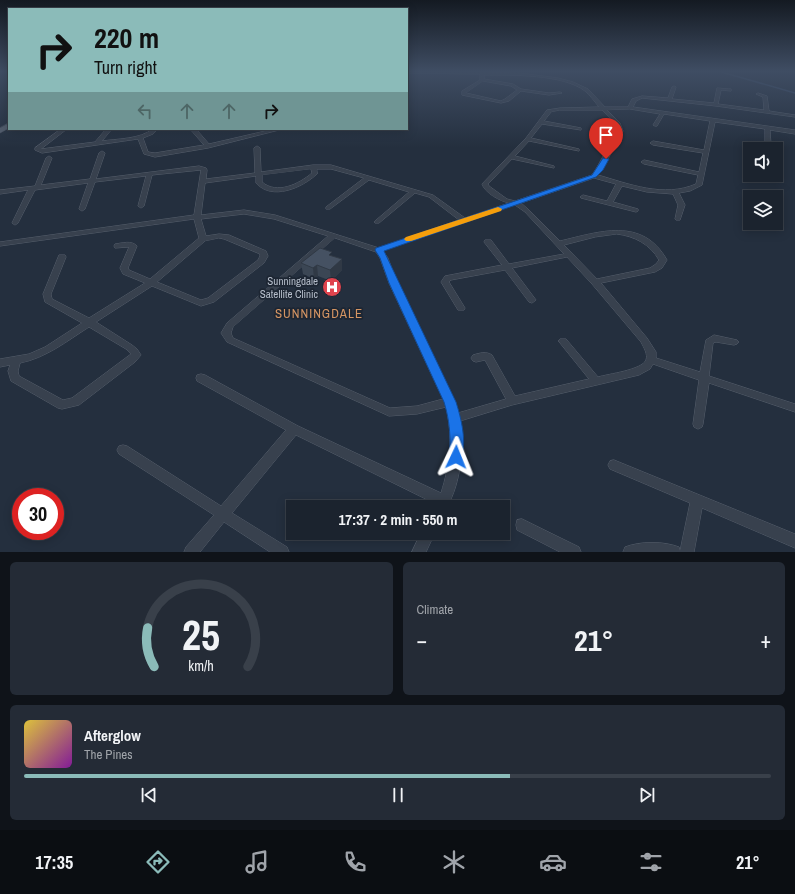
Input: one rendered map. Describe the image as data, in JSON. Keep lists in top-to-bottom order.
{
  "districts": ["SUNNINGDALE"],
  "places": {
    "hospital": ["Sunningdale Satellite Clinic"]
  },
  "page": {
    "turn": ["220 m", "Turn right"],
    "limit": "30",
    "trip": "17:37 · 2 min · 550 m",
    "tile": "Climate",
    "heat": ["−", "21°", "+"],
    "song": ["Afterglow", "The Pines"],
    "tabs": ["17:35", "21°"],
    "gauge": ["25", "km/h"]
  }
}
